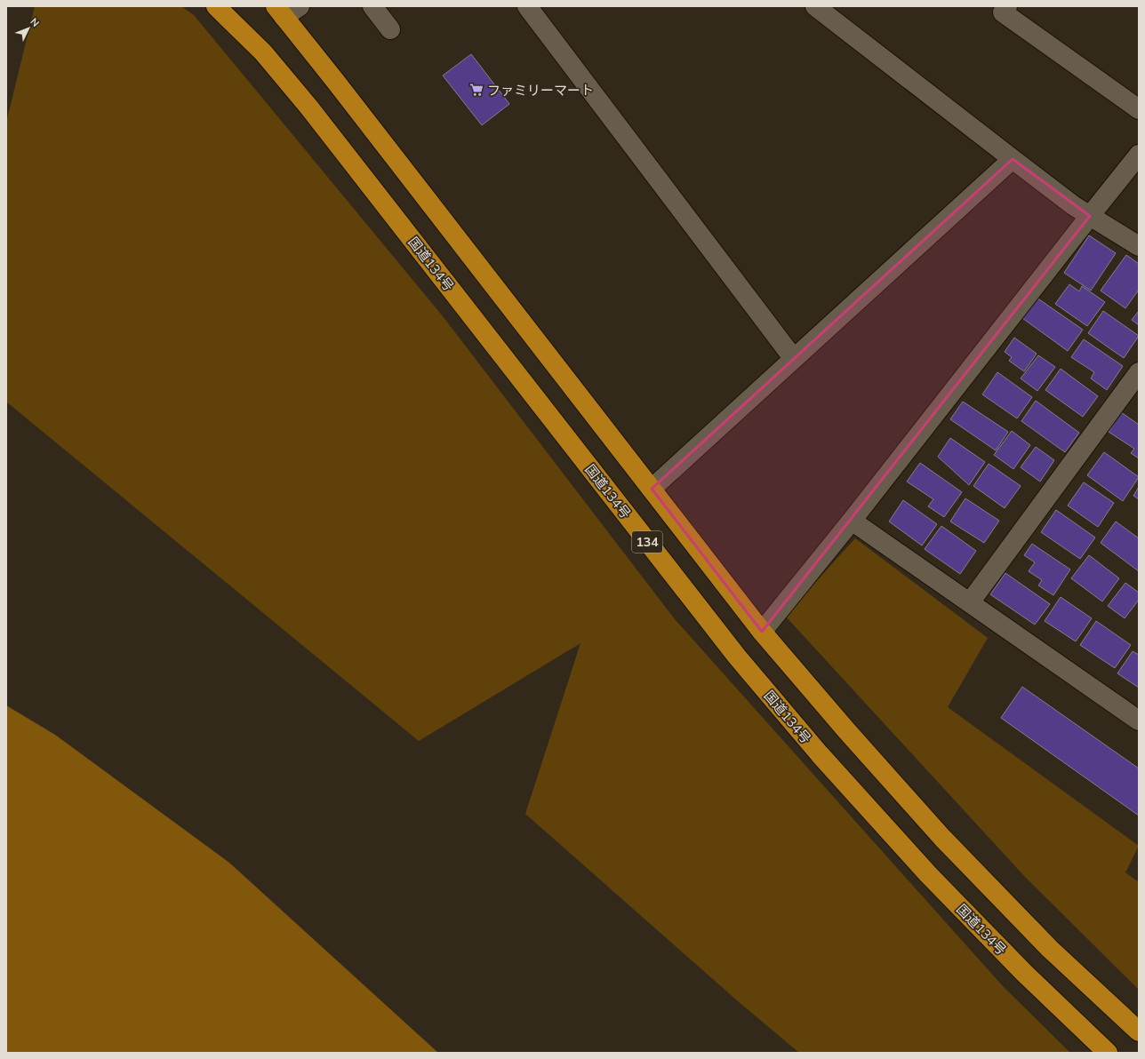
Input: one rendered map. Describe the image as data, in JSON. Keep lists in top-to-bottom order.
{
  "streets": {
    "highway": ["国道134号", "134"]
  },
  "places": {
    "supermarket": ["ファミリーマート"]
  },
  "north": "top right"
}
